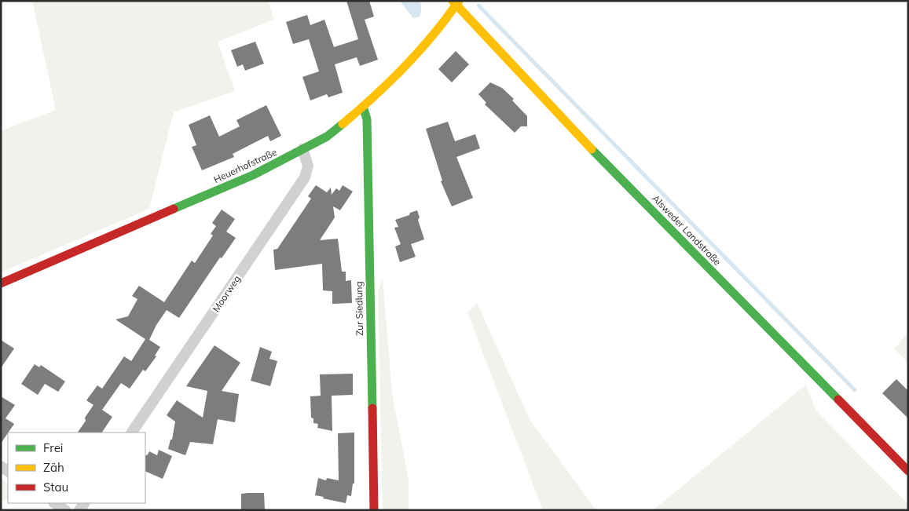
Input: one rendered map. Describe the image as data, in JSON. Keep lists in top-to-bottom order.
{
  "streets": {
    "street": [
      "Heuerhofstraße",
      "Alsweder Landstraße",
      "Moorweg",
      "Zur Siedlung"
    ]
  },
  "crossings": [
    ["Heuerhofstraße", "Alsweder Landstraße"],
    ["Heuerhofstraße", "Moorweg"],
    ["Heuerhofstraße", "Zur Siedlung"]
  ],
  "legend": ["Frei", "Zäh", "Stau"]
}
